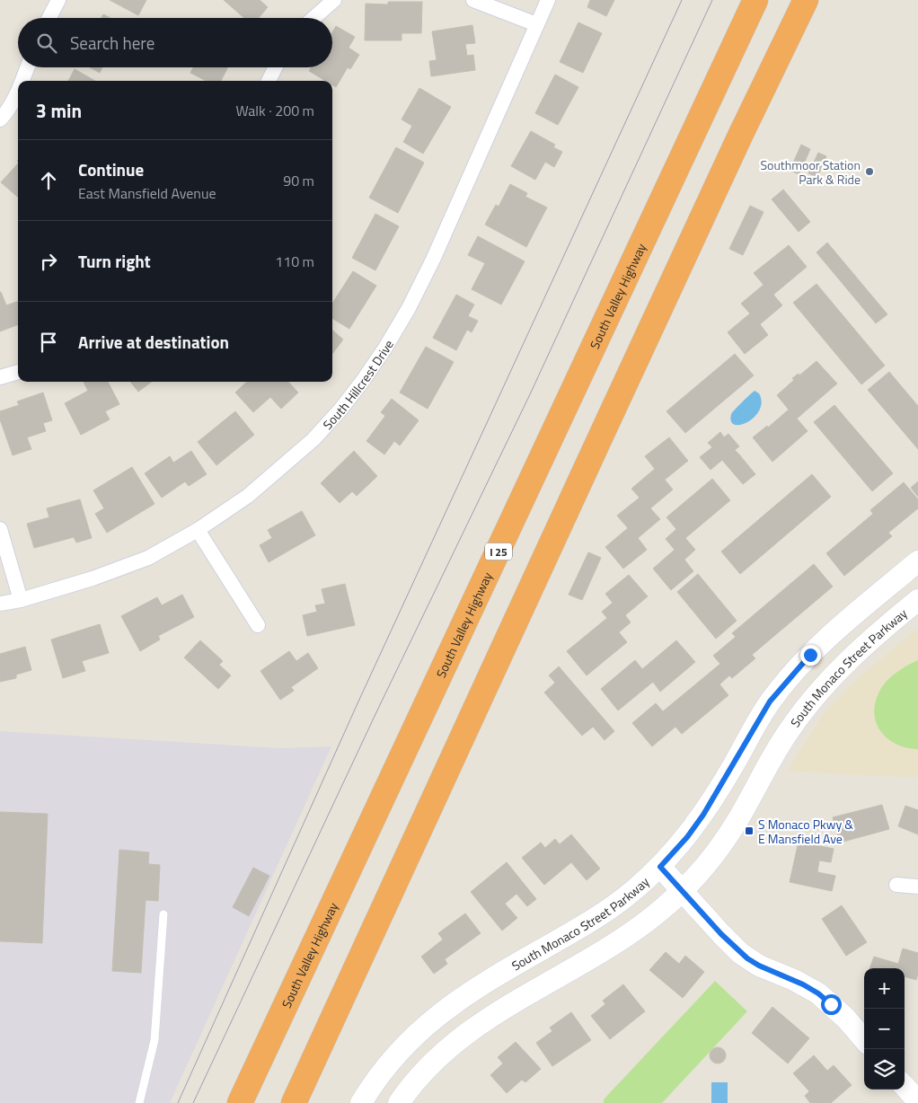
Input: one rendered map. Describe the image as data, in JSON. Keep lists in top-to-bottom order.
{
  "streets": {
    "highway": ["South Valley Highway", "I 25"],
    "main road": ["South Monaco Street Parkway"],
    "street": ["South Hillcrest Drive"]
  },
  "places": {
    "other": ["Southmoor Station Park & Ride"],
    "transit": ["S Monaco Pkwy & E Mansfield Ave"]
  },
  "page": {
    "search": "Search here",
    "heading": ["3 min", "Walk · 200 m"],
    "list": [
      ["Continue", "East Mansfield Avenue", "90 m"],
      ["Turn right", "110 m"],
      "Arrive at destination"
    ],
    "map_buttons": ["+", "−"]
  }
}
